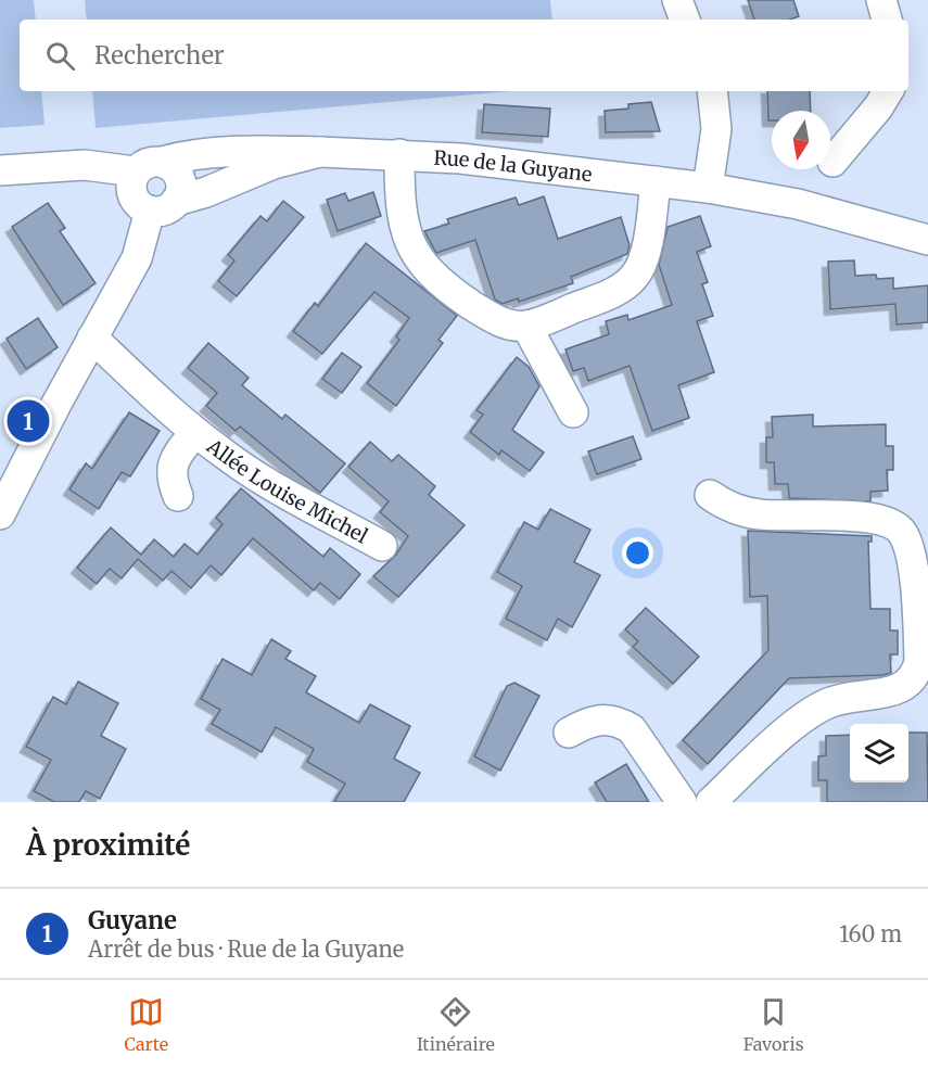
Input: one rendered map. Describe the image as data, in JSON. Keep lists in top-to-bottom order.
{
  "streets": {
    "street": ["Rue de la Guyane", "Allée Louise Michel"]
  },
  "north": "bottom",
  "page": {
    "search": "Rechercher",
    "pins": "1",
    "heading": "À proximité",
    "list": [
      {
        "mark": "1",
        "name": "Guyane",
        "note": "Arrêt de bus · Rue de la Guyane",
        "value": "160 m"
      }
    ],
    "nav": ["Carte", "Itinéraire", "Favoris"]
  }
}
